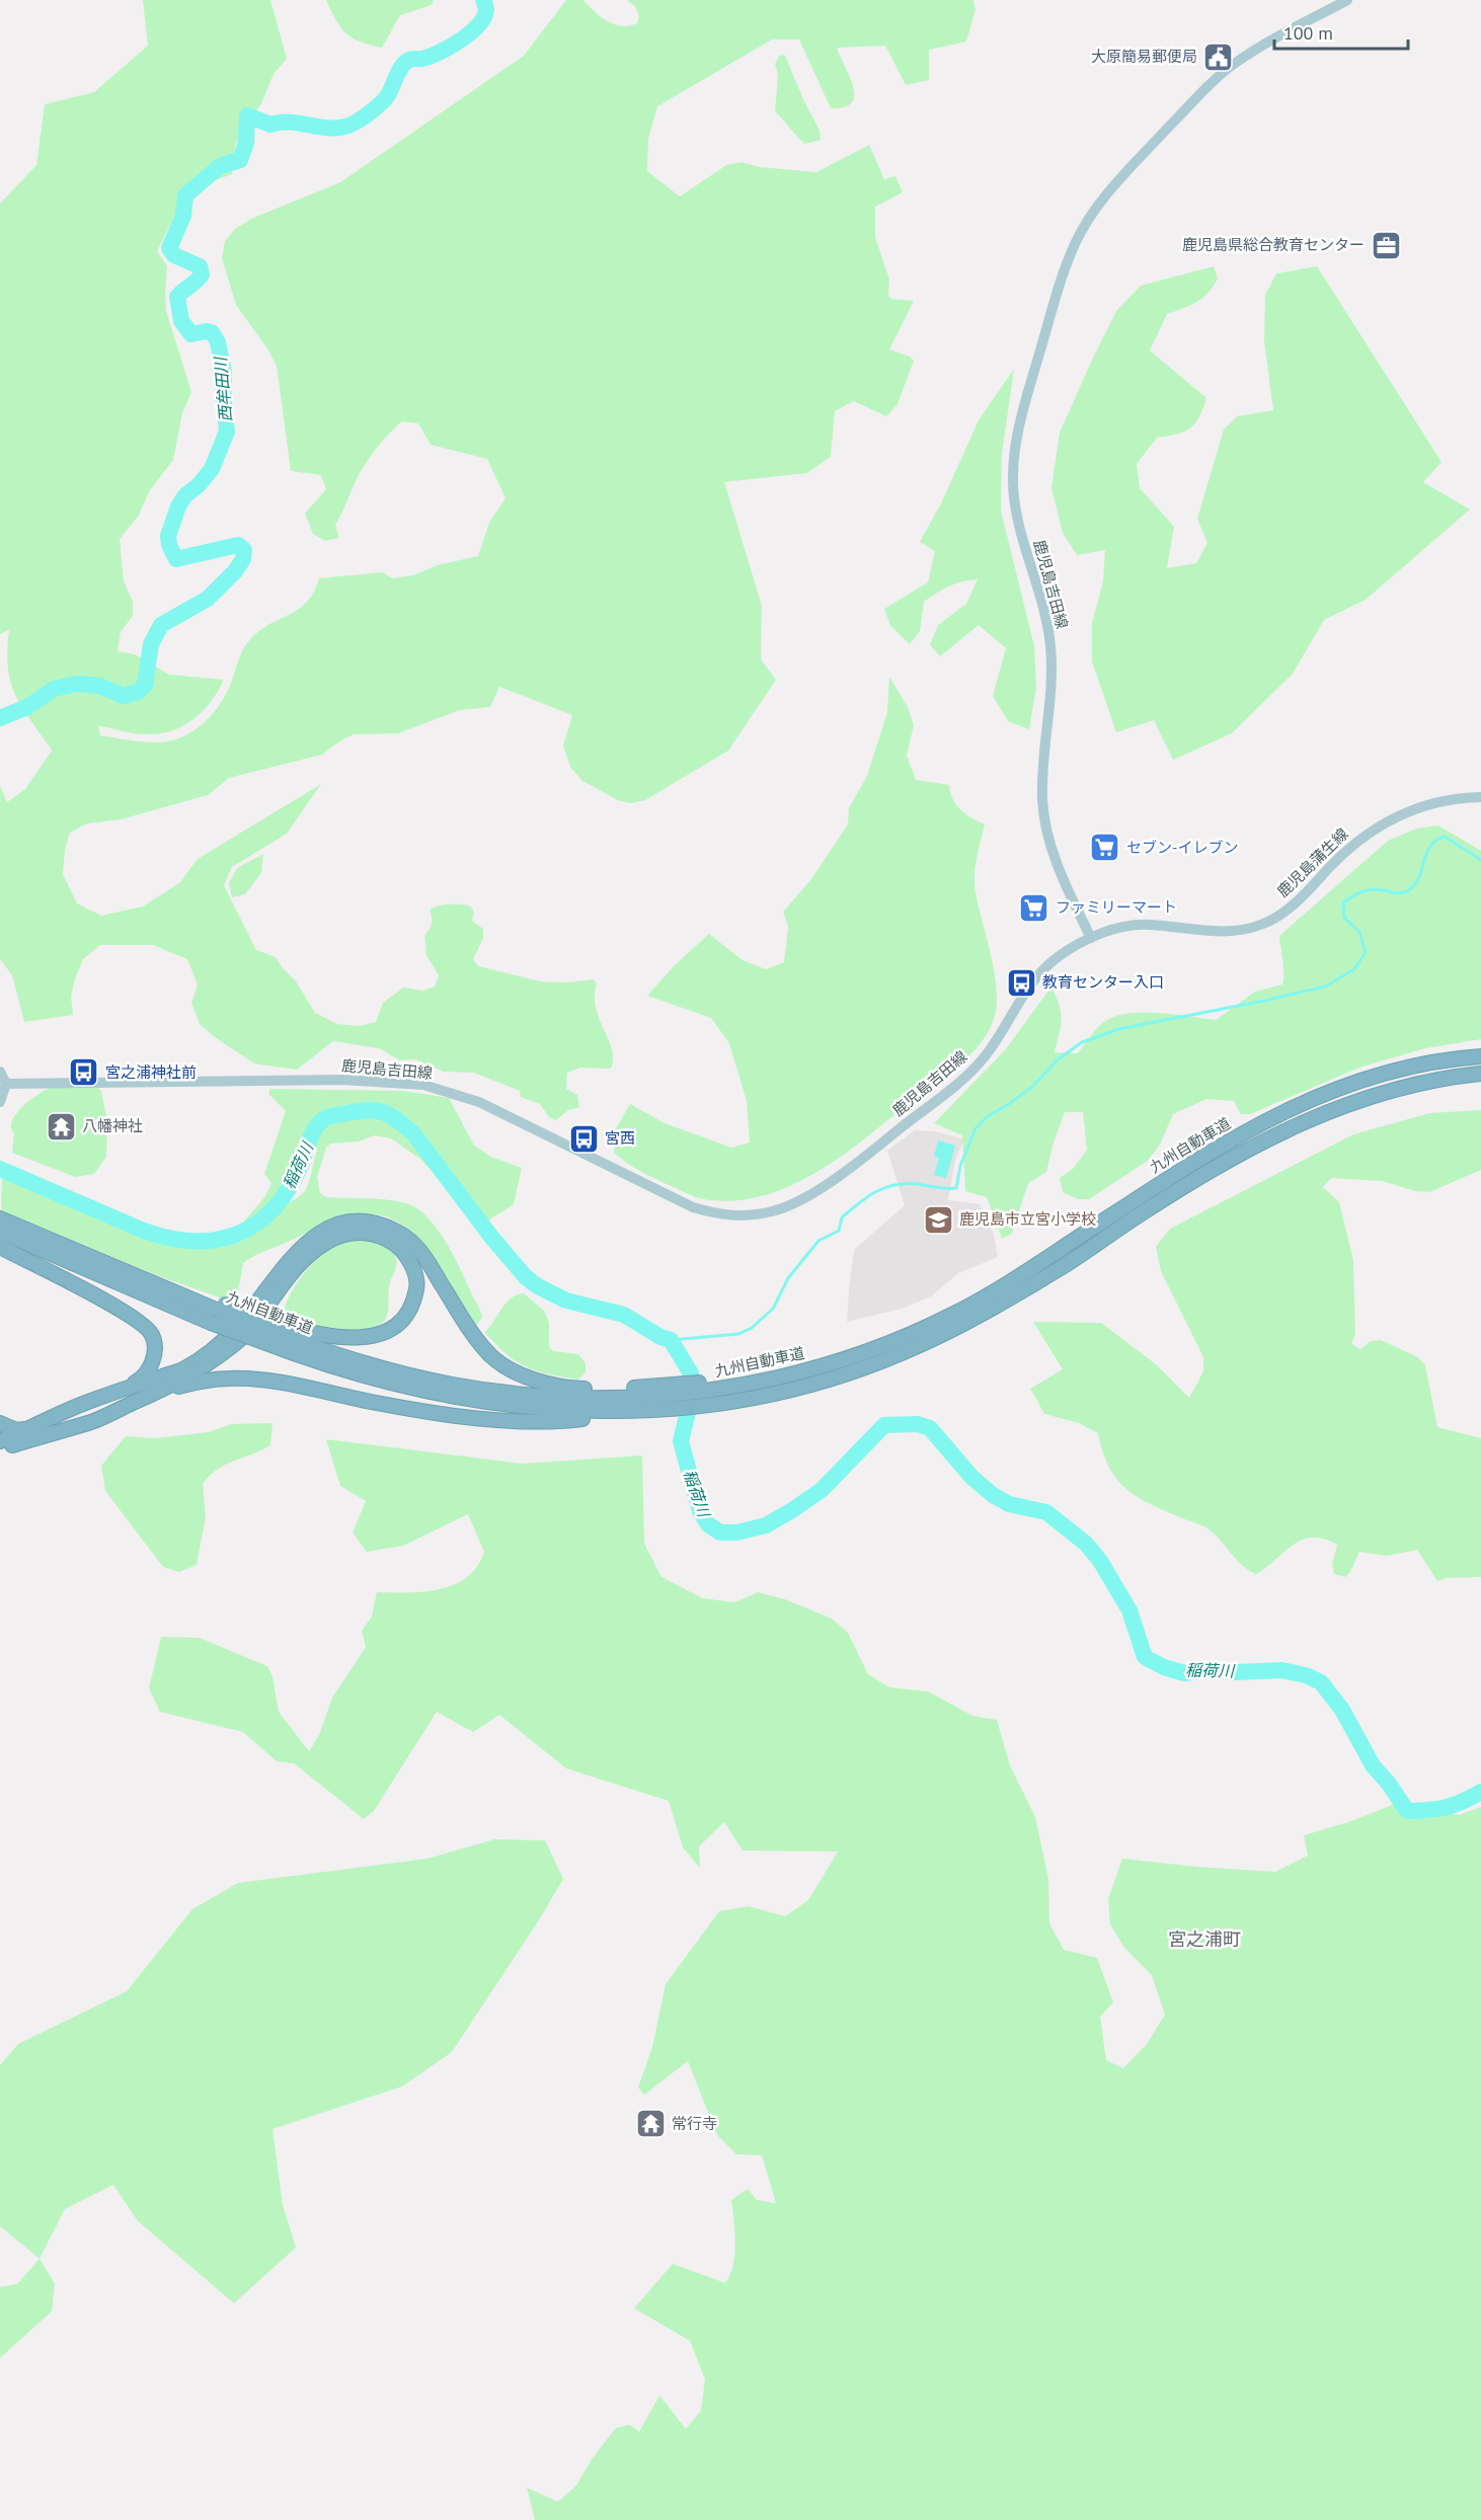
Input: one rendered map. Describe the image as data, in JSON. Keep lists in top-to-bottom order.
{
  "streets": {
    "highway": ["九州自動車道"],
    "main road": ["鹿児島吉田線", "鹿児島蒲生線"]
  },
  "crossings": [
    ["鹿児島吉田線", "鹿児島蒲生線"]
  ],
  "districts": ["宮之浦町"],
  "water": ["西牟田川", "稲荷川"],
  "places": {
    "public building": ["大原簡易郵便局"],
    "office": ["鹿児島県総合教育センター"],
    "supermarket": ["セブン-イレブン", "ファミリーマート"],
    "bus stop": ["教育センター入口", "宮之浦神社前", "宮西"],
    "temple": ["八幡神社", "常行寺"],
    "school or university": ["鹿児島市立宮小学校"]
  },
  "scale_bar": "100 m"
}
